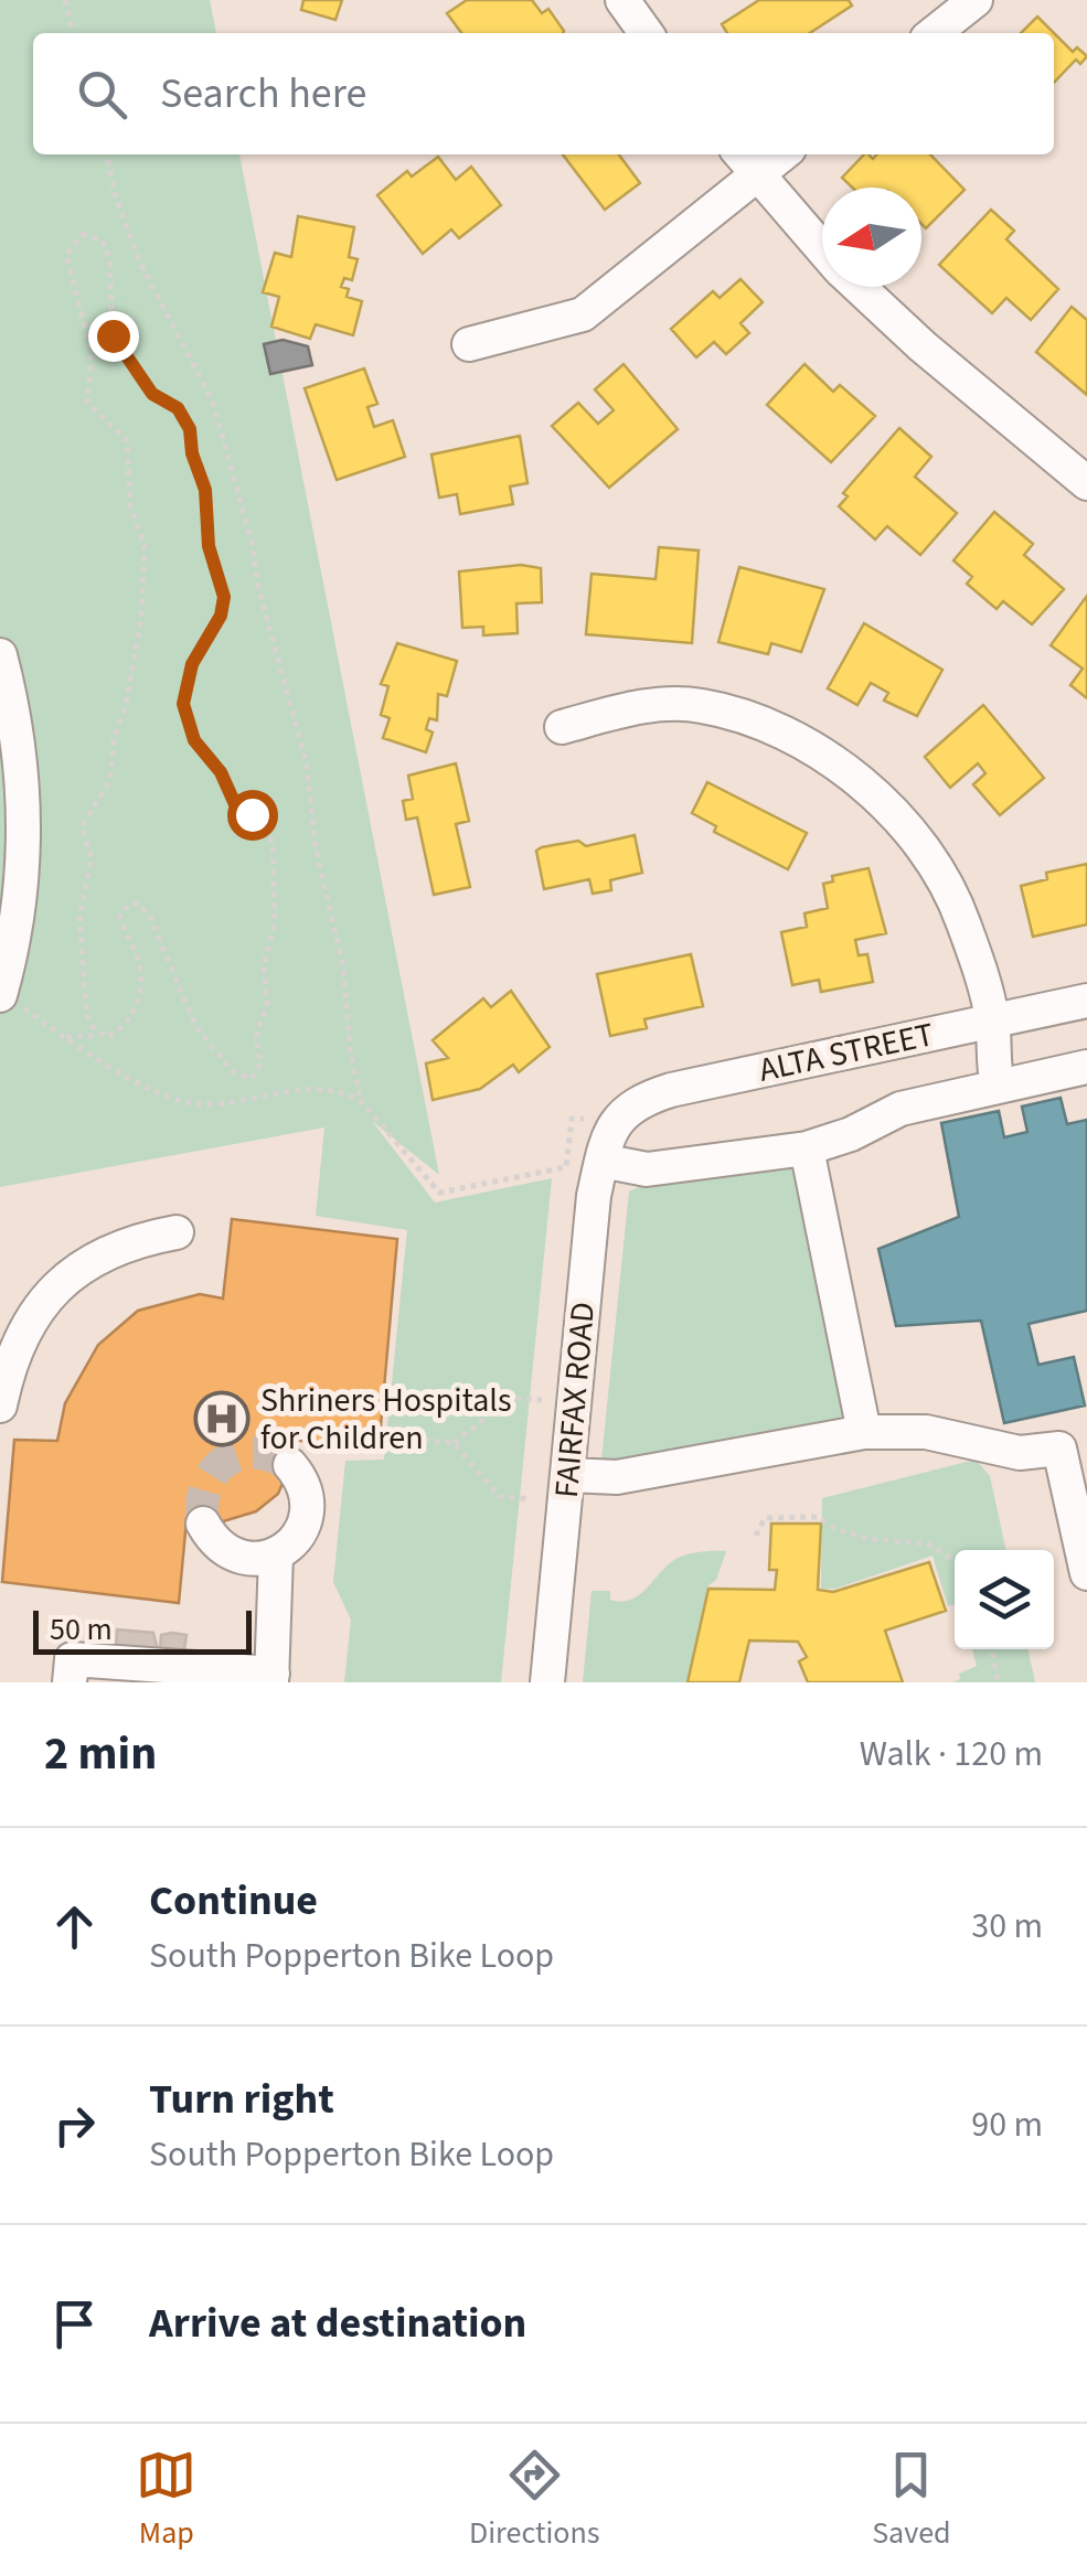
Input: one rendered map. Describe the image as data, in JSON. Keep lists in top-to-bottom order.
{
  "streets": {
    "street": ["ALTA STREET", "FAIRFAX ROAD"]
  },
  "crossings": [
    ["ALTA STREET", "FAIRFAX ROAD"]
  ],
  "places": {
    "hospital": ["Shriners Hospitals for Children"]
  },
  "scale_bar": "50 m",
  "north": "left",
  "page": {
    "search": "Search here",
    "scale": "50 m",
    "heading": ["2 min", "Walk · 120 m"],
    "list": [
      ["Continue", "South Popperton Bike Loop", "30 m"],
      ["Turn right", "South Popperton Bike Loop", "90 m"],
      "Arrive at destination"
    ],
    "nav": ["Map", "Directions", "Saved"]
  }
}
